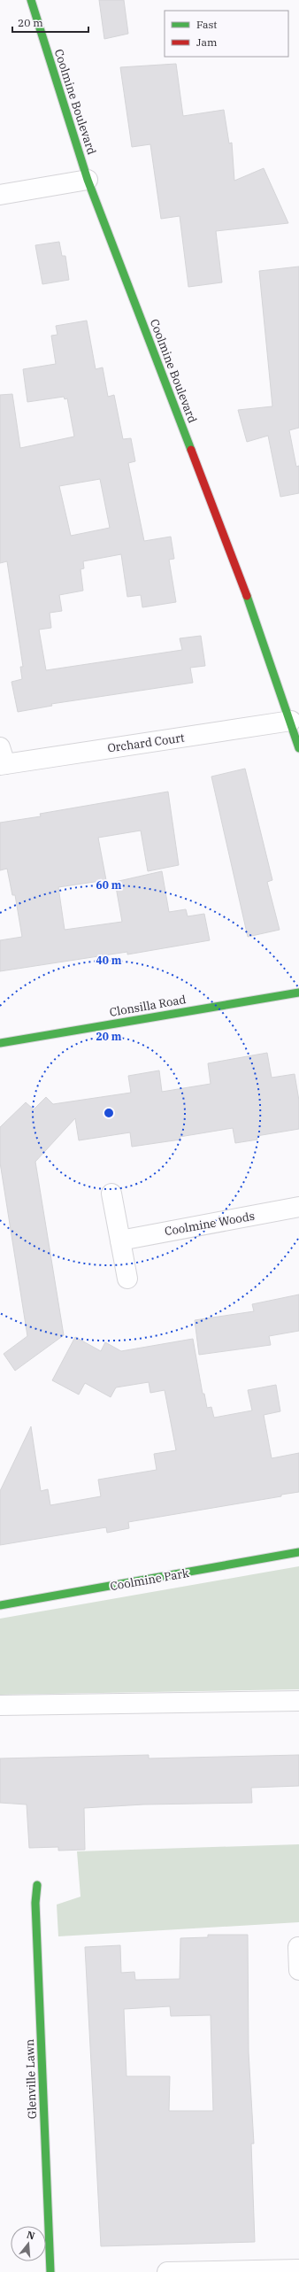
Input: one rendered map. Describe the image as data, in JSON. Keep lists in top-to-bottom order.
{
  "streets": {
    "street": [
      "Coolmine Boulevard",
      "Orchard Court",
      "Clonsilla Road",
      "Coolmine Woods",
      "Coolmine Park",
      "Glenville Lawn"
    ]
  },
  "crossings": [
    ["Coolmine Boulevard", "Orchard Court"]
  ],
  "legend": ["Fast", "Jam"],
  "scale_bar": "20 m",
  "north": "top",
  "rings": ["60 m", "40 m", "20 m"]
}
